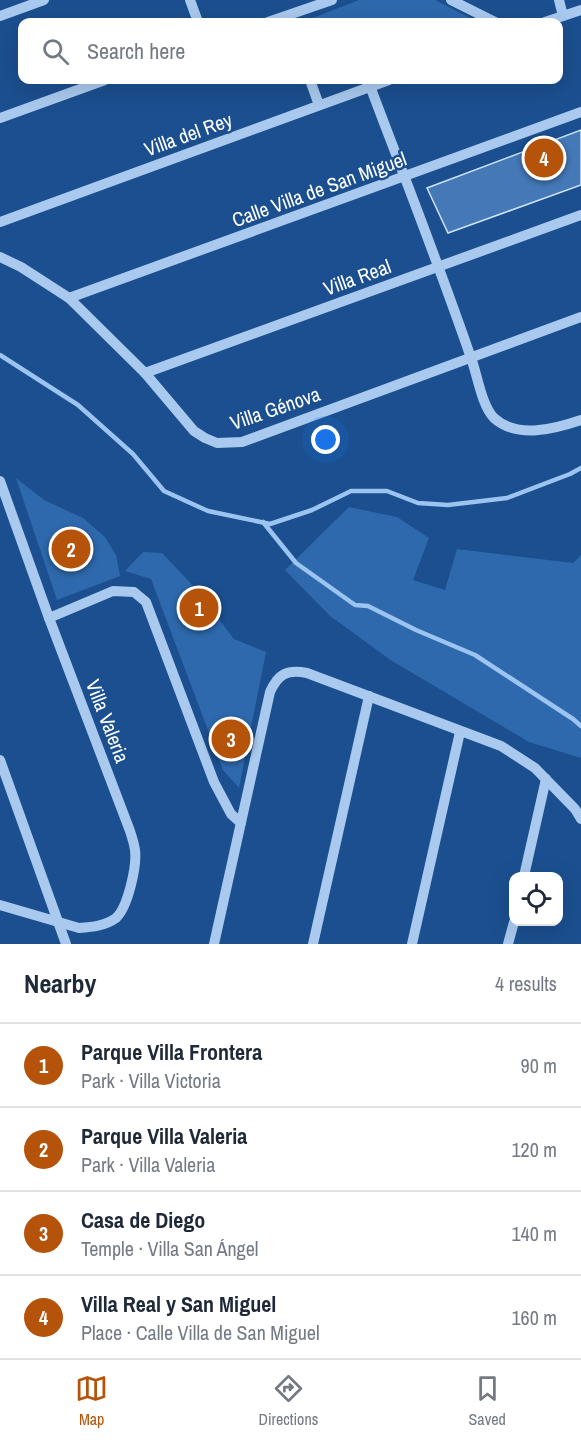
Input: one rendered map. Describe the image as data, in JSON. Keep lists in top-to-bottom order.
{
  "streets": {
    "street": [
      "Villa del Rey",
      "Calle Villa de San Miguel",
      "Villa Real",
      "Villa Génova",
      "Villa Valeria"
    ]
  },
  "crossings": [
    ["Calle Villa de San Miguel", "Villa Génova"],
    ["Villa Real", "Villa Génova"]
  ],
  "page": {
    "search": "Search here",
    "pins": [
      "4",
      "2",
      "1",
      "3"
    ],
    "heading": ["Nearby", "4 results"],
    "list": [
      {
        "mark": "1",
        "name": "Parque Villa Frontera",
        "note": "Park · Villa Victoria",
        "value": "90 m"
      },
      {
        "mark": "2",
        "name": "Parque Villa Valeria",
        "note": "Park · Villa Valeria",
        "value": "120 m"
      },
      {
        "mark": "3",
        "name": "Casa de Diego",
        "note": "Temple · Villa San Ángel",
        "value": "140 m"
      },
      {
        "mark": "4",
        "name": "Villa Real y San Miguel",
        "note": "Place · Calle Villa de San Miguel",
        "value": "160 m"
      }
    ],
    "nav": ["Map", "Directions", "Saved"]
  }
}
